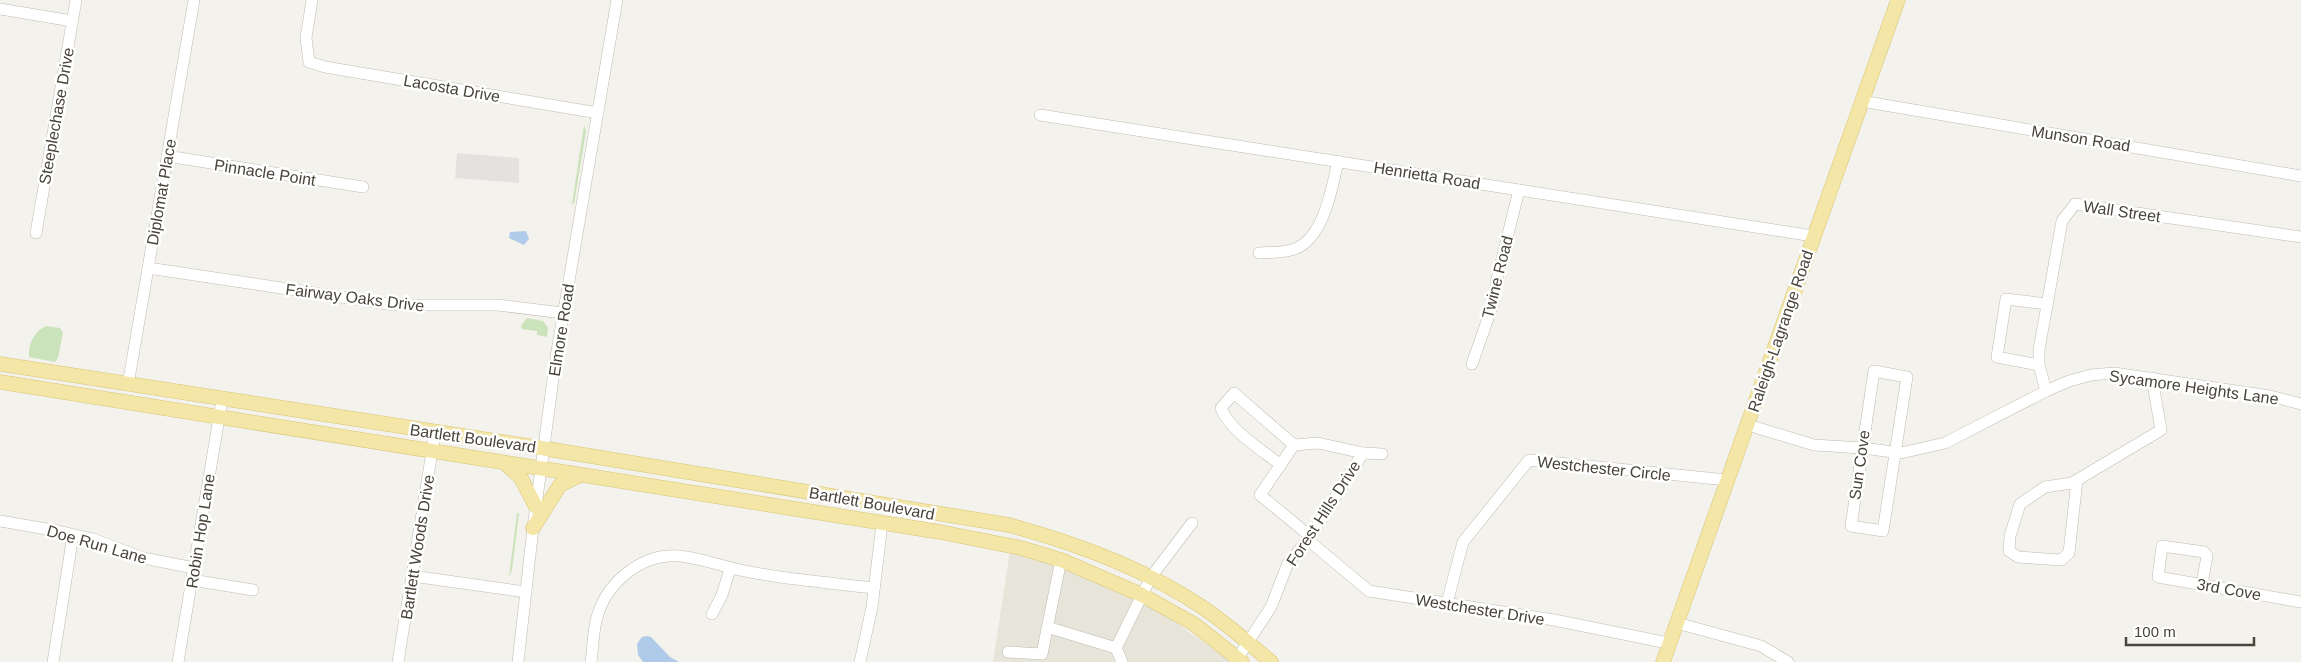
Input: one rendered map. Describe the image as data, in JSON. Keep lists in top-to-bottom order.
{
  "streets": {
    "main road": ["Raleigh-Lagrange Road", "Bartlett Boulevard"],
    "street": [
      "Lacosta Drive",
      "Steeplechase Drive",
      "Munson Road",
      "Pinnacle Point",
      "Henrietta Road",
      "Diplomat Place",
      "Wall Street",
      "Twine Road",
      "Fairway Oaks Drive",
      "Elmore Road",
      "Sycamore Heights Lane",
      "Sun Cove",
      "Westchester Circle",
      "Forest Hills Drive",
      "Robin Hop Lane",
      "Doe Run Lane",
      "Bartlett Woods Drive",
      "3rd Cove",
      "Westchester Drive"
    ]
  },
  "crossings": [
    ["Lacosta Drive", "Elmore Road"],
    ["Munson Road", "Raleigh-Lagrange Road"],
    ["Pinnacle Point", "Diplomat Place"],
    ["Henrietta Road", "Twine Road"],
    ["Henrietta Road", "Raleigh-Lagrange Road"],
    ["Diplomat Place", "Fairway Oaks Drive"],
    ["Diplomat Place", "Bartlett Boulevard"],
    ["Wall Street", "Sycamore Heights Lane"],
    ["Fairway Oaks Drive", "Elmore Road"],
    ["Elmore Road", "Bartlett Boulevard"],
    ["Raleigh-Lagrange Road", "Sycamore Heights Lane"],
    ["Raleigh-Lagrange Road", "Westchester Circle"],
    ["Raleigh-Lagrange Road", "Westchester Drive"],
    ["Sycamore Heights Lane", "Sun Cove"],
    ["Bartlett Boulevard", "Robin Hop Lane"],
    ["Bartlett Boulevard", "Bartlett Woods Drive"],
    ["Westchester Circle", "Westchester Drive"],
    ["Forest Hills Drive", "Westchester Drive"],
    ["Robin Hop Lane", "Doe Run Lane"]
  ],
  "scale_bar": "100 m"
}
